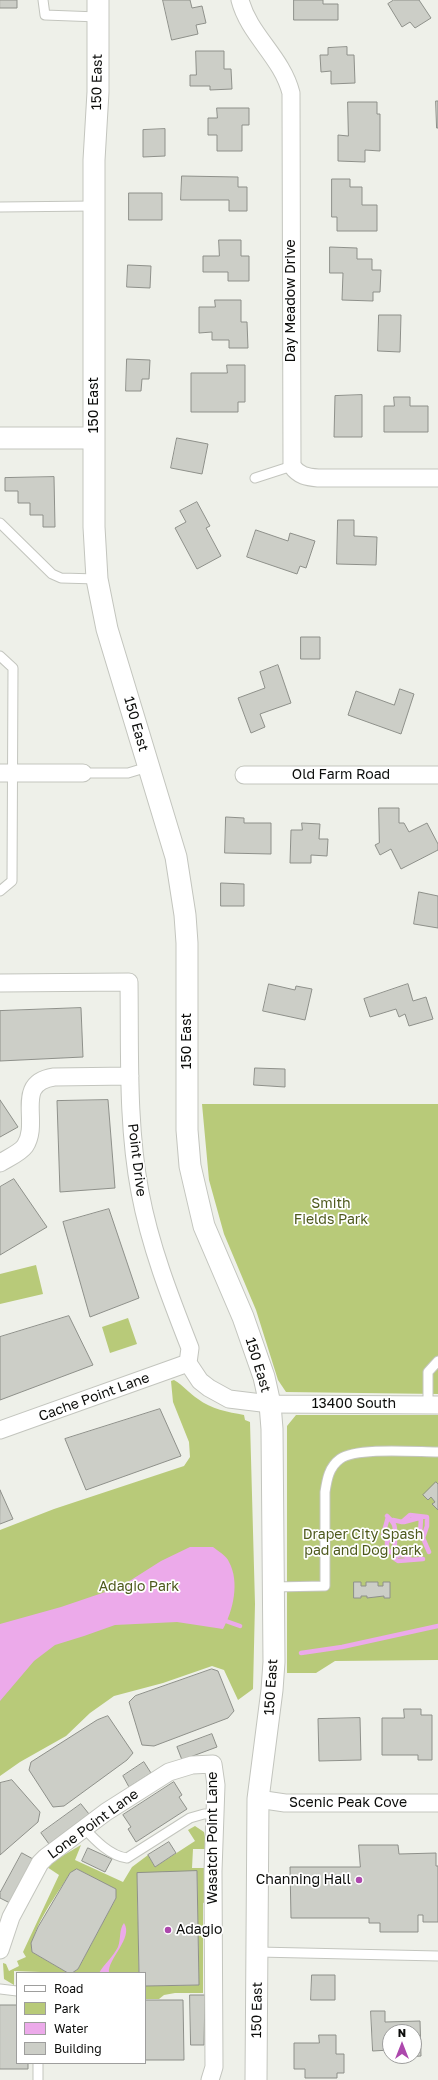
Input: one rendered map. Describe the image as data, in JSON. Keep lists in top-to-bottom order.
{
  "streets": {
    "street": [
      "150 East",
      "Day Meadow Drive",
      "Old Farm Road",
      "Point Drive",
      "Cache Point Lane",
      "13400 South",
      "Scenic Peak Cove",
      "Lone Point Lane",
      "Wasatch Point Lane"
    ]
  },
  "crossings": [
    ["150 East", "13400 South"],
    ["150 East", "Scenic Peak Cove"],
    ["Point Drive", "Cache Point Lane"],
    ["Lone Point Lane", "Wasatch Point Lane"]
  ],
  "parks": ["Smith Fields Park", "Draper City Spash pad and Dog park", "Adagio Park"],
  "places": ["Channing Hall", "Adagio"],
  "legend": [
    "Road",
    "Park",
    "Water",
    "Building"
  ],
  "north": "top"
}
